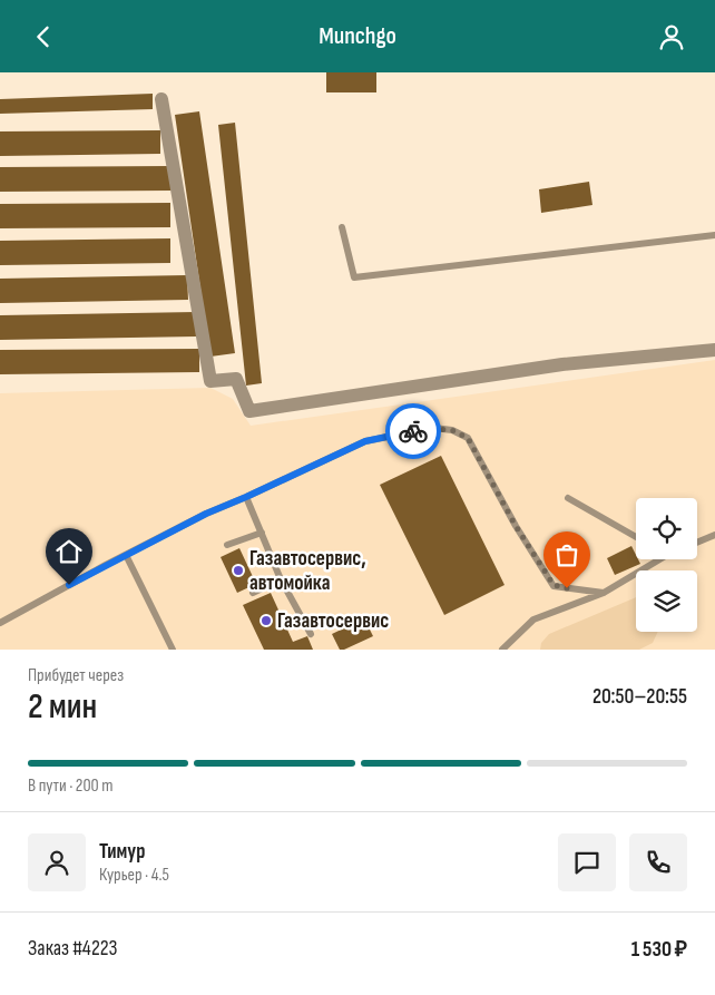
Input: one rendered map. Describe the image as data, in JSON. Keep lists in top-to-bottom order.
{
  "places": ["Газавтосервис, автомойка", "Газавтосервис"],
  "page": {
    "header": "Munchgo",
    "heading": ["2 мин", "Прибудет через", "20:50–20:55"],
    "panel": [
      "Тимур",
      "Курьер · 4.5",
      "Заказ #4223",
      "1 530 ₽"
    ],
    "bar": "В пути · 200 m"
  }
}
